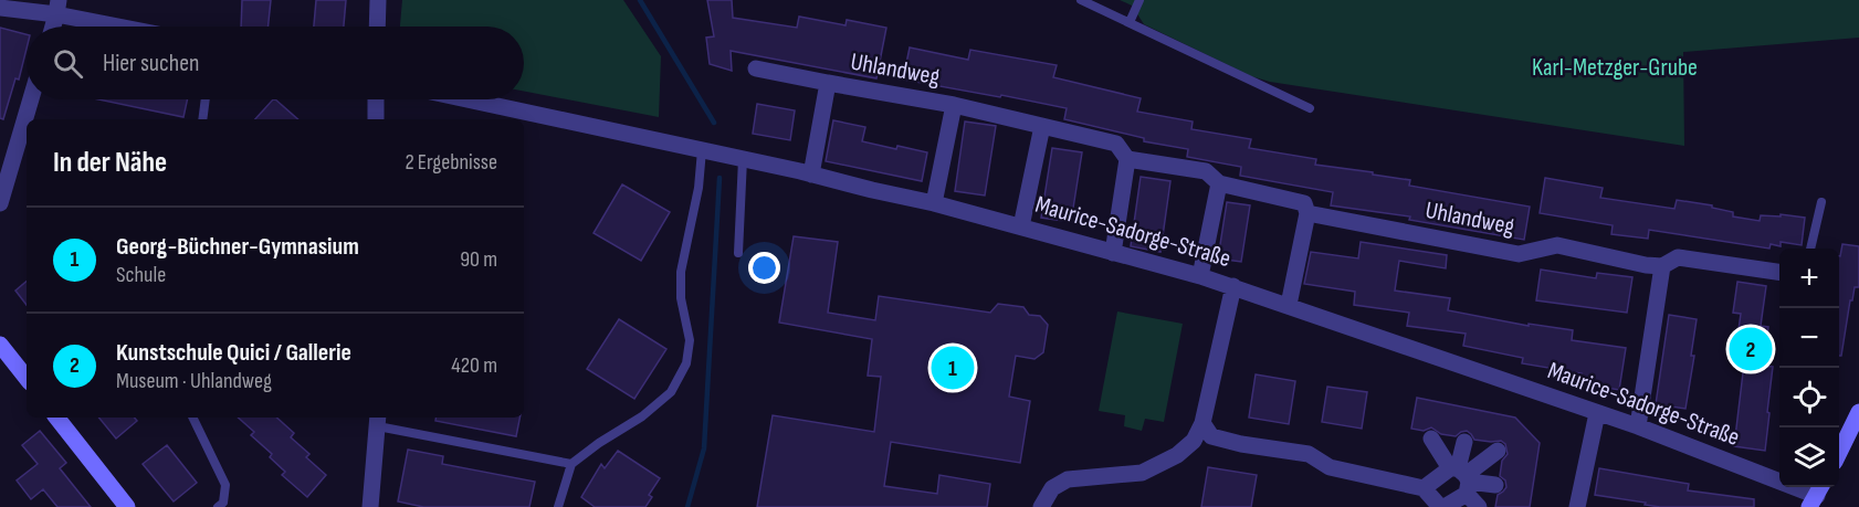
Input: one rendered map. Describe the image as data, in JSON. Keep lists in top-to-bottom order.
{
  "streets": {
    "street": ["Uhlandweg", "Maurice-Sadorge-Straße"]
  },
  "crossings": [
    ["Uhlandweg", "Maurice-Sadorge-Straße"]
  ],
  "parks": ["Karl-Metzger-Grube"],
  "page": {
    "search": "Hier suchen",
    "heading": ["In der Nähe", "2 Ergebnisse"],
    "list": [
      {
        "mark": "1",
        "name": "Georg-Büchner-Gymnasium",
        "note": "Schule",
        "value": "90 m"
      },
      {
        "mark": "2",
        "name": "Kunstschule Quici / Gallerie",
        "note": "Museum · Uhlandweg",
        "value": "420 m"
      }
    ],
    "map_buttons": ["+", "−"],
    "pins": ["2", "1"]
  }
}
